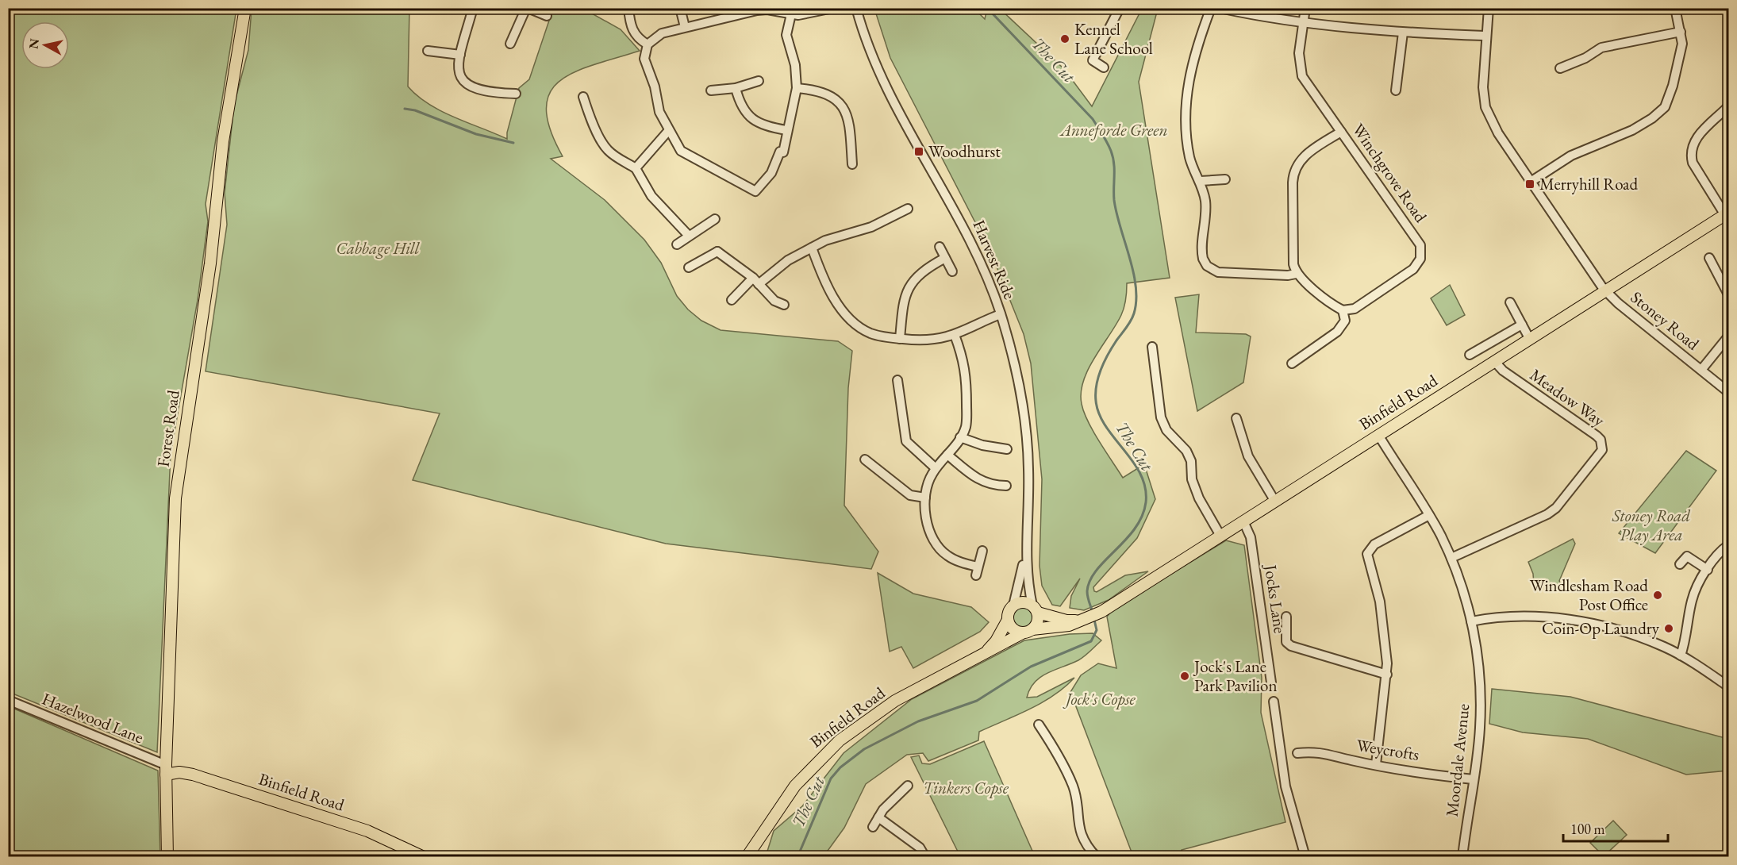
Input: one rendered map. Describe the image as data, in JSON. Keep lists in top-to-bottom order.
{
  "streets": {
    "main road": ["Binfield Road", "Forest Road"],
    "street": [
      "Winchgrove Road",
      "Harvest Ride",
      "Stoney Road",
      "Meadow Way",
      "Jocks Lane",
      "Hazelwood Lane",
      "Weycrofts",
      "Moordale Avenue"
    ]
  },
  "crossings": [
    ["Harvest Ride", "Binfield Road"],
    ["Stoney Road", "Binfield Road"],
    ["Meadow Way", "Binfield Road"],
    ["Meadow Way", "Moordale Avenue"],
    ["Binfield Road", "Forest Road"],
    ["Binfield Road", "Jocks Lane"],
    ["Binfield Road", "Hazelwood Lane"],
    ["Binfield Road", "Moordale Avenue"],
    ["Forest Road", "Hazelwood Lane"],
    ["Weycrofts", "Moordale Avenue"]
  ],
  "water": ["The Cut"],
  "parks": [
    "Anneforde Green",
    "Cabbage Hill",
    "Stoney Road Play Area",
    "Jock's Copse",
    "Tinkers Copse"
  ],
  "places": {
    "other": [
      "Kennel Lane School",
      "Windlesham Road Post Office",
      "Coin-Op Laundry",
      "Jock's Lane Park Pavilion"
    ],
    "transit": ["Woodhurst", "Merryhill Road"]
  },
  "scale_bar": "100 m",
  "north": "left"
}
